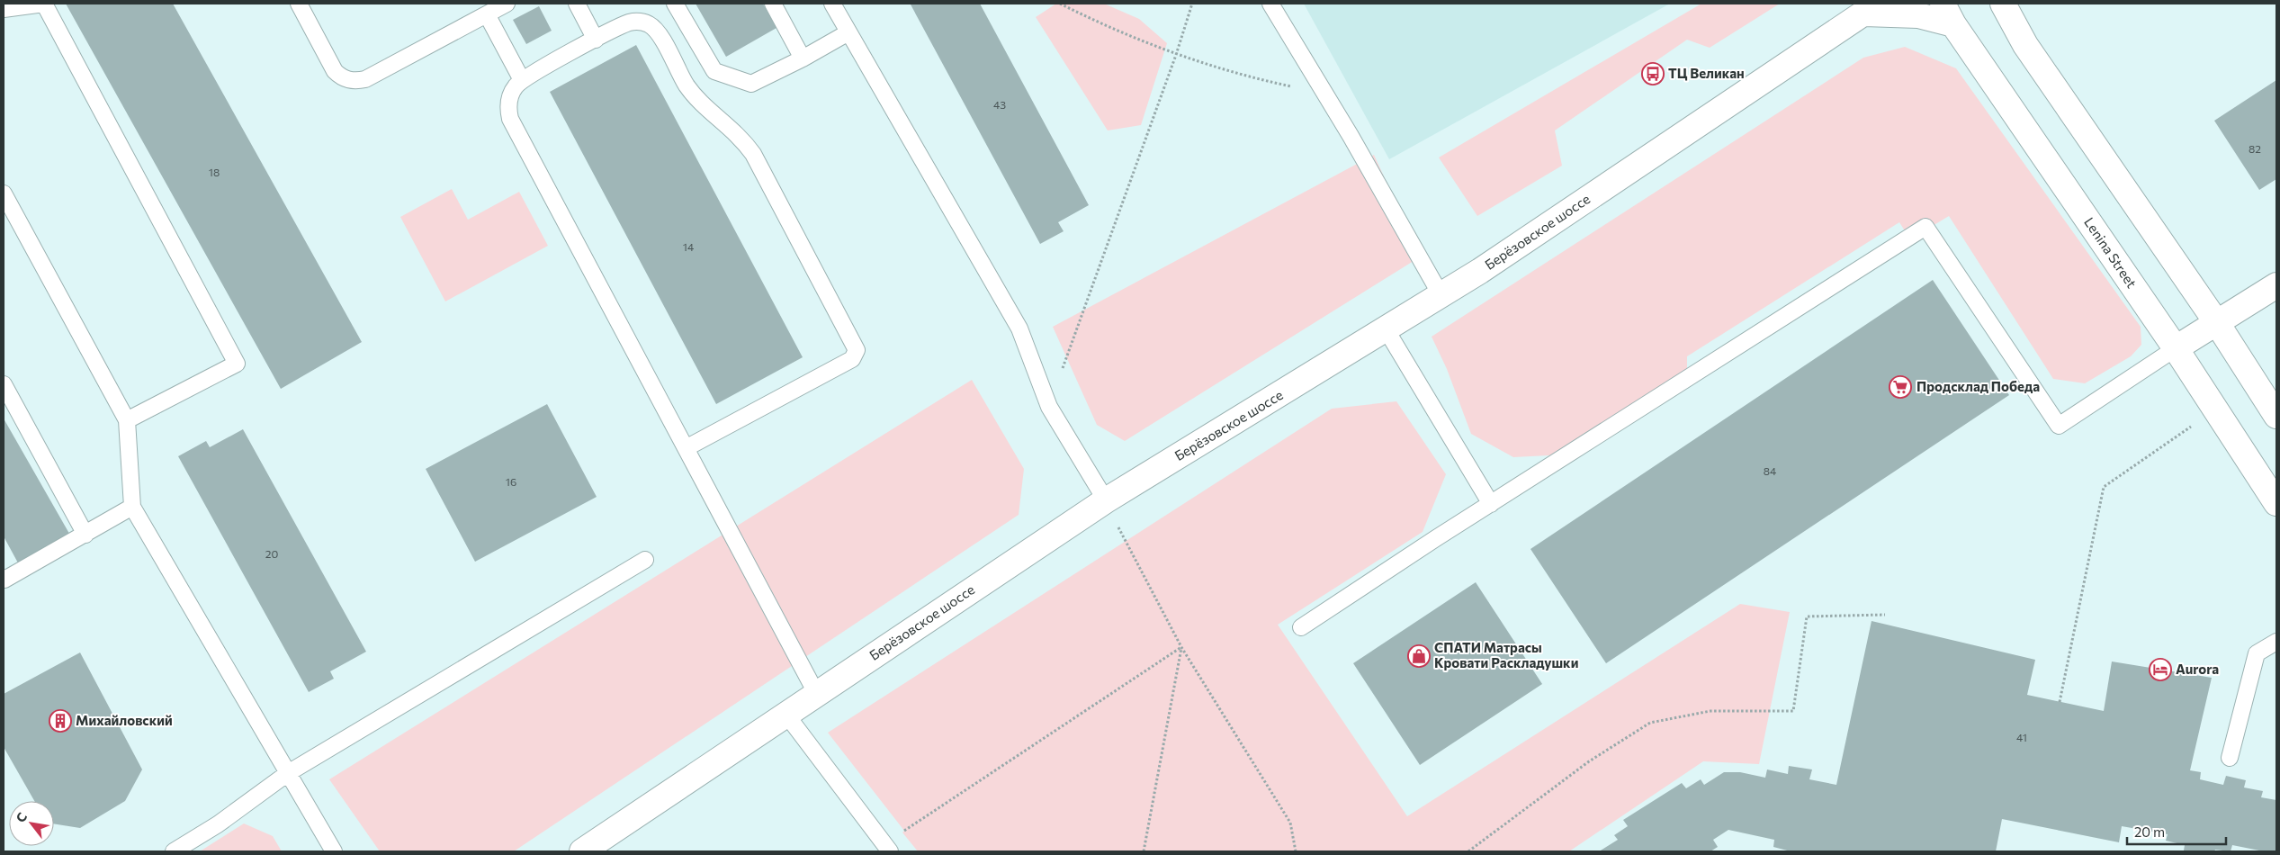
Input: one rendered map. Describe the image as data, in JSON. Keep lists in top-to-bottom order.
{
  "streets": {
    "main road": ["Берёзовское шоссе", "Lenina Street"]
  },
  "places": {
    "bus stop": ["ТЦ Великан"],
    "supermarket": ["Продсклад Победа"],
    "shop": ["СПАТИ Матрасы Кровати Раскладушки"],
    "hotel": ["Aurora"],
    "building": ["Михайловский"]
  },
  "house_numbers": [
    "43",
    "82",
    "18",
    "14",
    "84",
    "16",
    "20",
    "41"
  ],
  "scale_bar": "20 m",
  "north": "top left"
}
